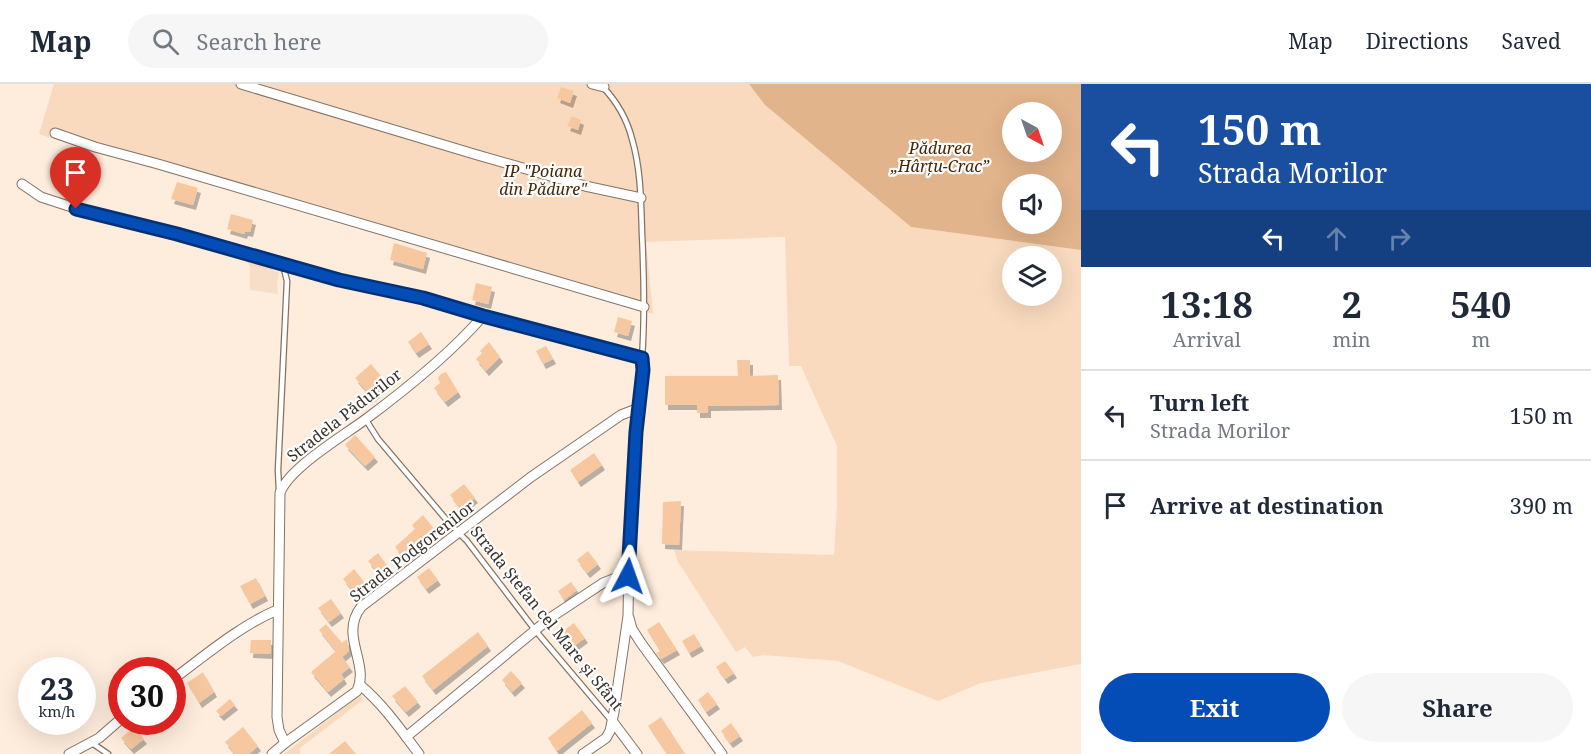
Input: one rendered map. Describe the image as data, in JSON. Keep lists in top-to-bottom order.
{
  "streets": {
    "street": ["Stradela Pădurilor", "Strada Podgorenilor", "Strada Ștefan cel Mare și Sfânt"]
  },
  "crossings": [
    ["Stradela Pădurilor", "Strada Ștefan cel Mare și Sfânt"],
    ["Strada Podgorenilor", "Strada Ștefan cel Mare și Sfânt"]
  ],
  "parks": ["Pădurea „Hârțu-Crac”", "IP \"Poiana din Pădure\""],
  "north": "bottom right",
  "page": {
    "header": "Map",
    "search": "Search here",
    "nav": ["Map", "Directions", "Saved"],
    "turn": ["150 m", "Strada Morilor"],
    "eta": [
      "13:18",
      "Arrival",
      "2",
      "min",
      "540",
      "m"
    ],
    "list": [
      {
        "name": "Turn left",
        "note": "Strada Morilor",
        "value": "150 m"
      },
      {
        "name": "Arrive at destination",
        "value": "390 m"
      }
    ],
    "speed": "23 km/h",
    "limit": "30",
    "buttons": ["Exit", "Share"]
  }
}
